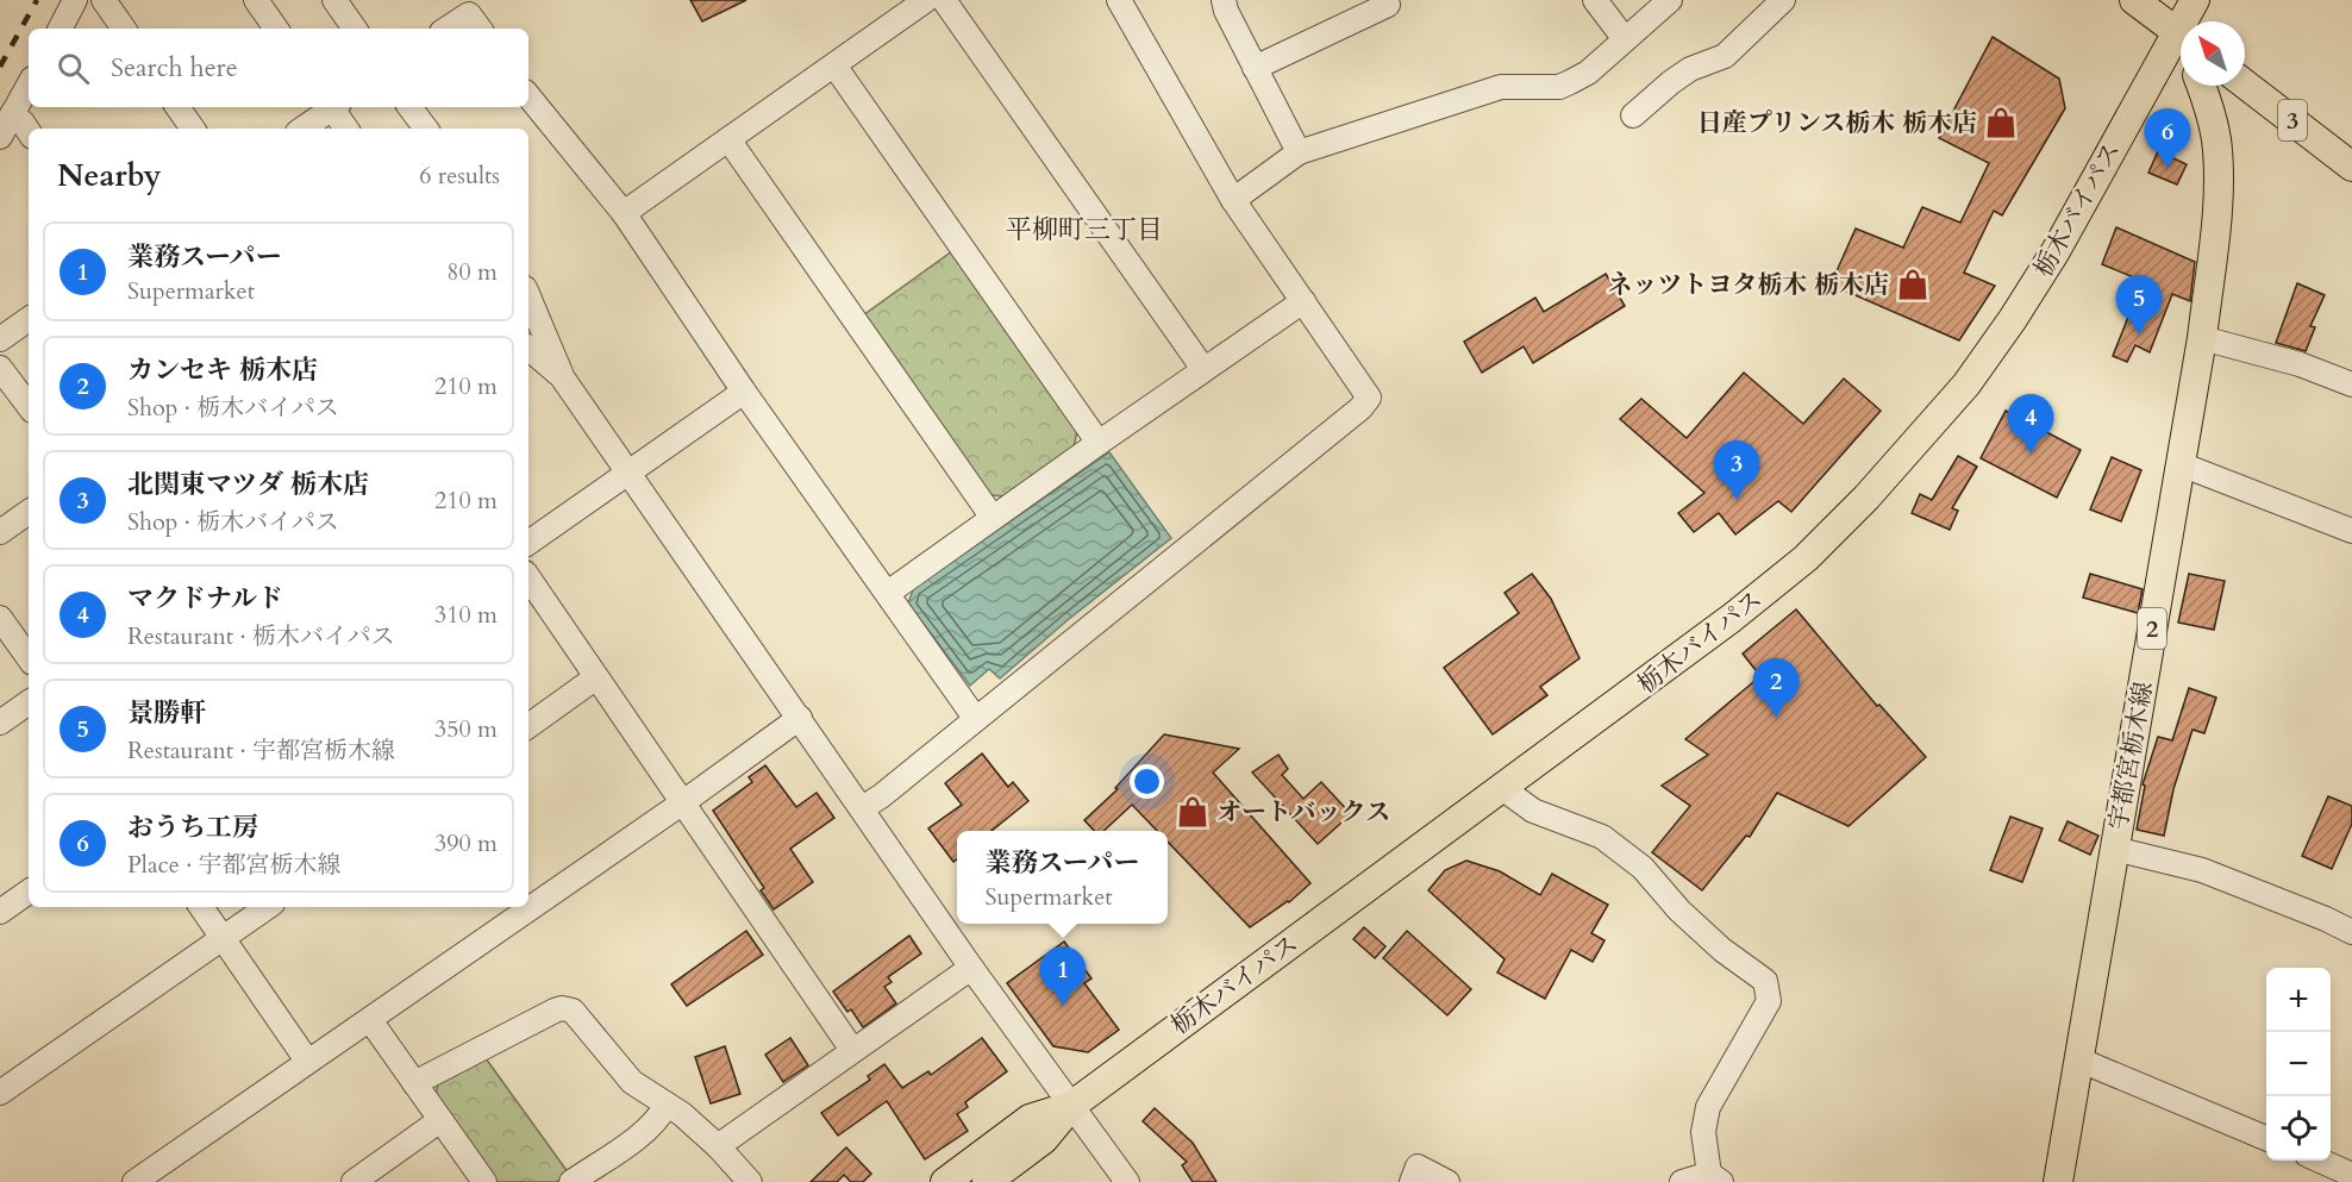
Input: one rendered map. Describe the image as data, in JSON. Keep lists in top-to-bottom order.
{
  "streets": {
    "main road": [
      "3",
      "栃木バイパス",
      "2",
      "宇都宮栃木線"
    ]
  },
  "districts": ["平柳町三丁目"],
  "places": {
    "shop": ["日産プリンス栃木 栃木店", "ネッツトヨタ栃木 栃木店", "オートバックス"]
  },
  "north": "top left",
  "page": {
    "search": "Search here",
    "pins": [
      "6",
      "5",
      "4",
      "3",
      "2",
      "1"
    ],
    "heading": ["Nearby", "6 results"],
    "list": [
      {
        "mark": "1",
        "name": "業務スーパー",
        "note": "Supermarket",
        "value": "80 m"
      },
      {
        "mark": "2",
        "name": "カンセキ 栃木店",
        "note": "Shop · 栃木バイパス",
        "value": "210 m"
      },
      {
        "mark": "3",
        "name": "北関東マツダ 栃木店",
        "note": "Shop · 栃木バイパス",
        "value": "210 m"
      },
      {
        "mark": "4",
        "name": "マクドナルド",
        "note": "Restaurant · 栃木バイパス",
        "value": "310 m"
      },
      {
        "mark": "5",
        "name": "景勝軒",
        "note": "Restaurant · 宇都宮栃木線",
        "value": "350 m"
      },
      {
        "mark": "6",
        "name": "おうち工房",
        "note": "Place · 宇都宮栃木線",
        "value": "390 m"
      }
    ],
    "popup": ["業務スーパー", "Supermarket"],
    "map_buttons": ["+", "−"]
  }
}
